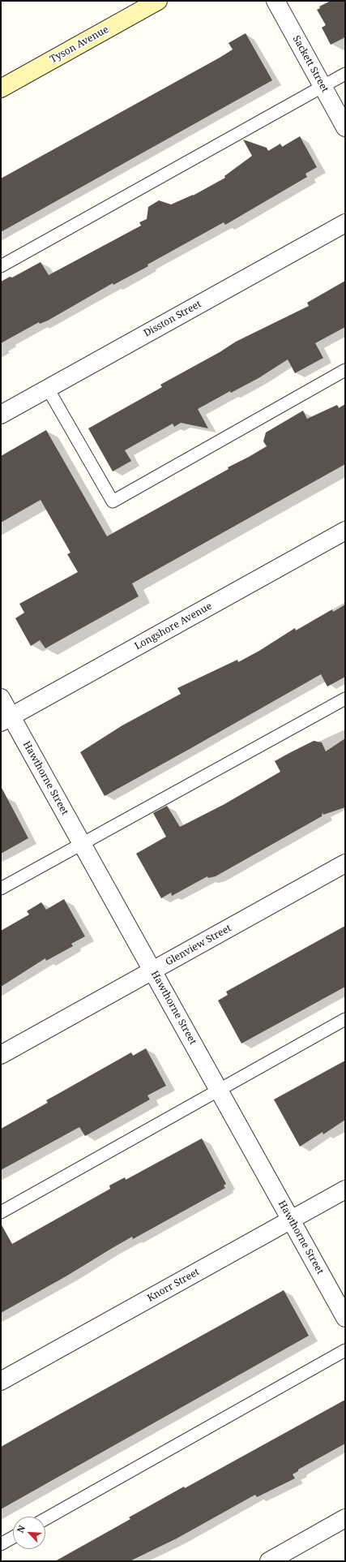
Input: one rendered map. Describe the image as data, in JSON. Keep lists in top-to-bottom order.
{
  "streets": {
    "street": [
      "Tyson Avenue",
      "Sackett Street",
      "Disston Street",
      "Longshore Avenue",
      "Hawthorne Street",
      "Glenview Street",
      "Knorr Street"
    ]
  },
  "crossings": [
    ["Longshore Avenue", "Hawthorne Street"],
    ["Hawthorne Street", "Glenview Street"],
    ["Hawthorne Street", "Knorr Street"]
  ],
  "north": "top left"
}
